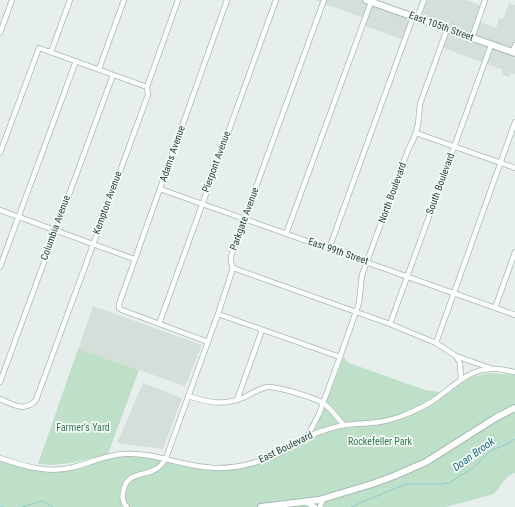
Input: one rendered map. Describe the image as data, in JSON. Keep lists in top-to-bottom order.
{
  "streets": {
    "main road": ["East 105th Street"],
    "street": [
      "Adams Avenue",
      "Pierpont Avenue",
      "South Boulevard",
      "North Boulevard",
      "Kempton Avenue",
      "Parkgate Avenue",
      "Columbia Avenue",
      "East 99th Street",
      "East Boulevard"
    ]
  },
  "crossings": [
    ["East 105th Street", "South Boulevard"],
    ["East 105th Street", "North Boulevard"],
    ["Adams Avenue", "Pierpont Avenue"],
    ["Adams Avenue", "East 99th Street"],
    ["Pierpont Avenue", "East 99th Street"],
    ["South Boulevard", "East 99th Street"],
    ["North Boulevard", "East 99th Street"],
    ["North Boulevard", "East Boulevard"],
    ["Parkgate Avenue", "East 99th Street"],
    ["Parkgate Avenue", "East Boulevard"]
  ],
  "water": ["Doan Brook"],
  "parks": ["Farmer's Yard", "Rockefeller Park"]
}
